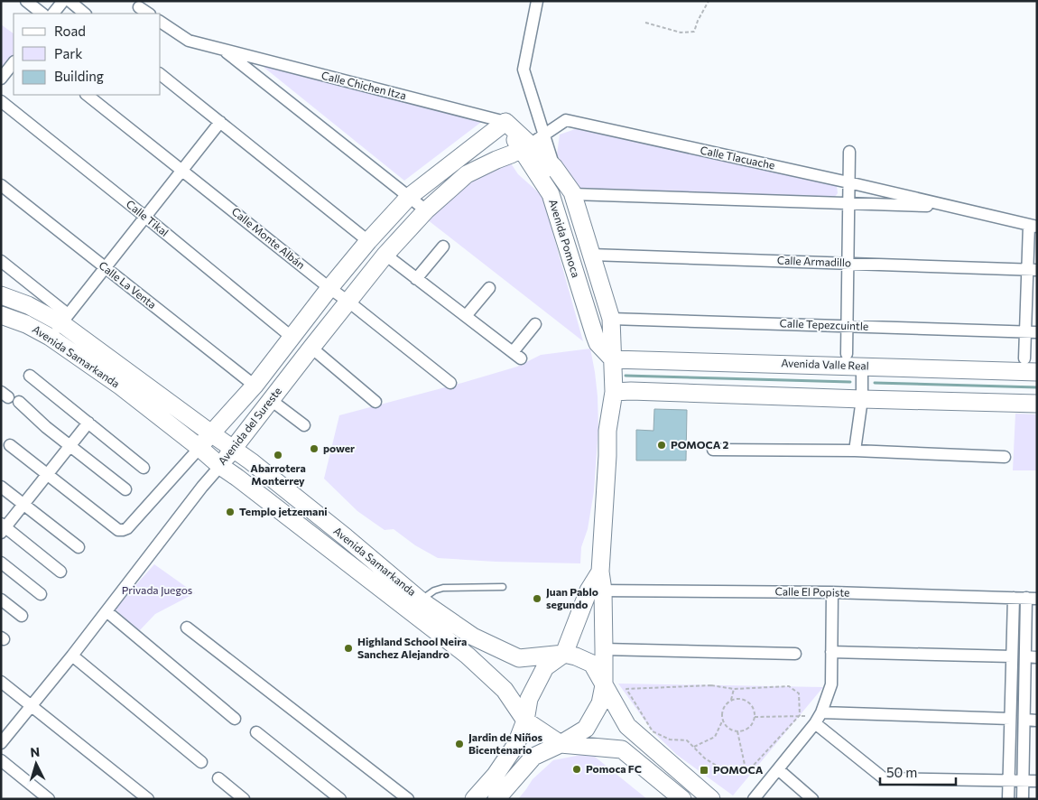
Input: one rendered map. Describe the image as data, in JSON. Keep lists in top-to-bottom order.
{
  "streets": {
    "street": [
      "Calle Chichen Itza",
      "Calle Tlacuache",
      "Calle Tikal",
      "Calle Monte Albán",
      "Avenida Pomoca",
      "Calle Armadillo",
      "Calle La Venta",
      "Calle Tepezcuintle",
      "Avenida Samarkanda",
      "Avenida Valle Real",
      "Avenida del Sureste",
      "Calle El Popiste"
    ]
  },
  "crossings": [
    ["Calle Chichen Itza", "Avenida Pomoca"],
    ["Calle Chichen Itza", "Avenida del Sureste"],
    ["Calle Tlacuache", "Avenida Pomoca"],
    ["Calle Tlacuache", "Avenida del Sureste"],
    ["Calle Tikal", "Avenida del Sureste"],
    ["Calle Monte Albán", "Avenida del Sureste"],
    ["Avenida Pomoca", "Calle Armadillo"],
    ["Avenida Pomoca", "Calle Tepezcuintle"],
    ["Avenida Pomoca", "Avenida Samarkanda"],
    ["Avenida Pomoca", "Avenida Valle Real"],
    ["Avenida Pomoca", "Avenida del Sureste"],
    ["Avenida Pomoca", "Calle El Popiste"],
    ["Calle La Venta", "Avenida del Sureste"],
    ["Avenida Samarkanda", "Avenida del Sureste"]
  ],
  "parks": ["Privada Juegos"],
  "places": {
    "other": [
      "POMOCA 2",
      "power",
      "Abarrotera Monterrey",
      "Templo jetzemani",
      "Juan Pablo segundo",
      "Highland School Neira Sanchez Alejandro",
      "Jardin de Niños Bicentenario",
      "Pomoca FC"
    ],
    "transit": ["POMOCA"]
  },
  "legend": ["Road", "Park", "Building"],
  "scale_bar": "50 m",
  "north": "top"
}
